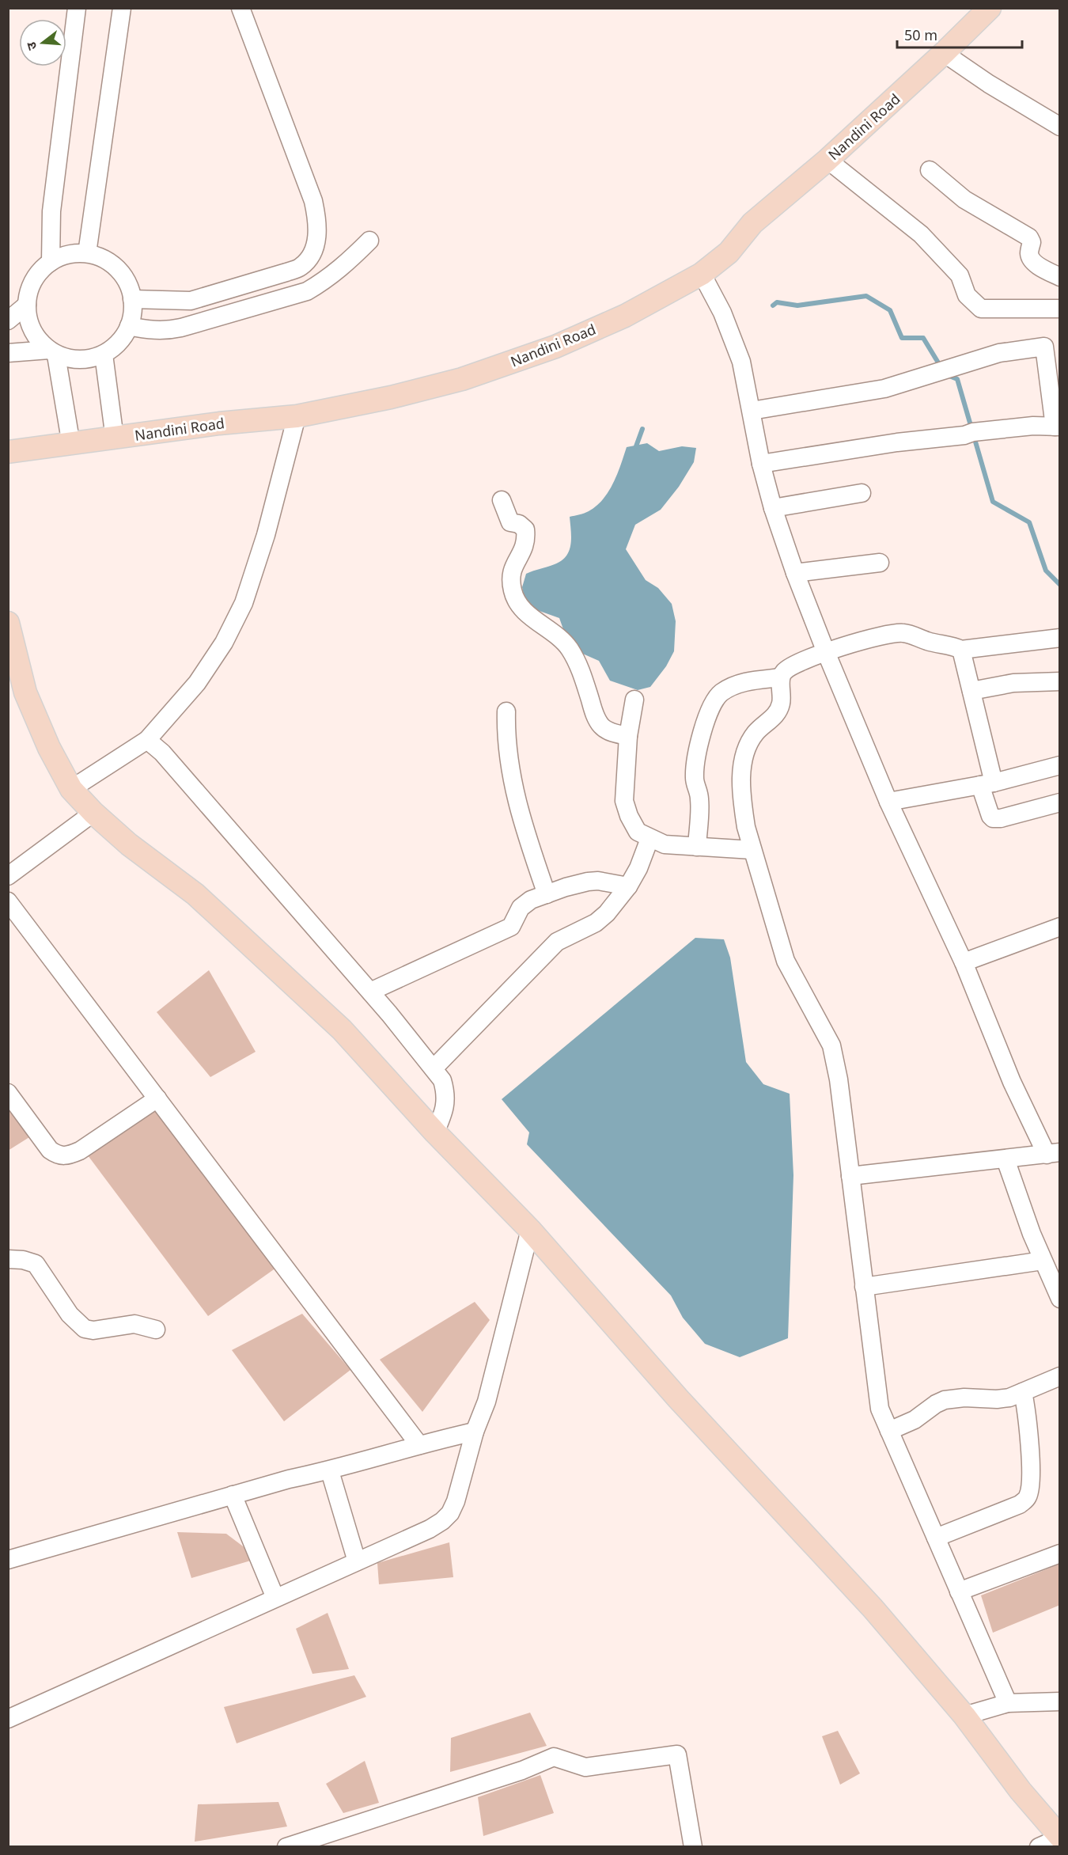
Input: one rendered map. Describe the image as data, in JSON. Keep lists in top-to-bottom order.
{
  "streets": {
    "main road": ["Nandini Road"]
  },
  "scale_bar": "50 m",
  "north": "left"
}
